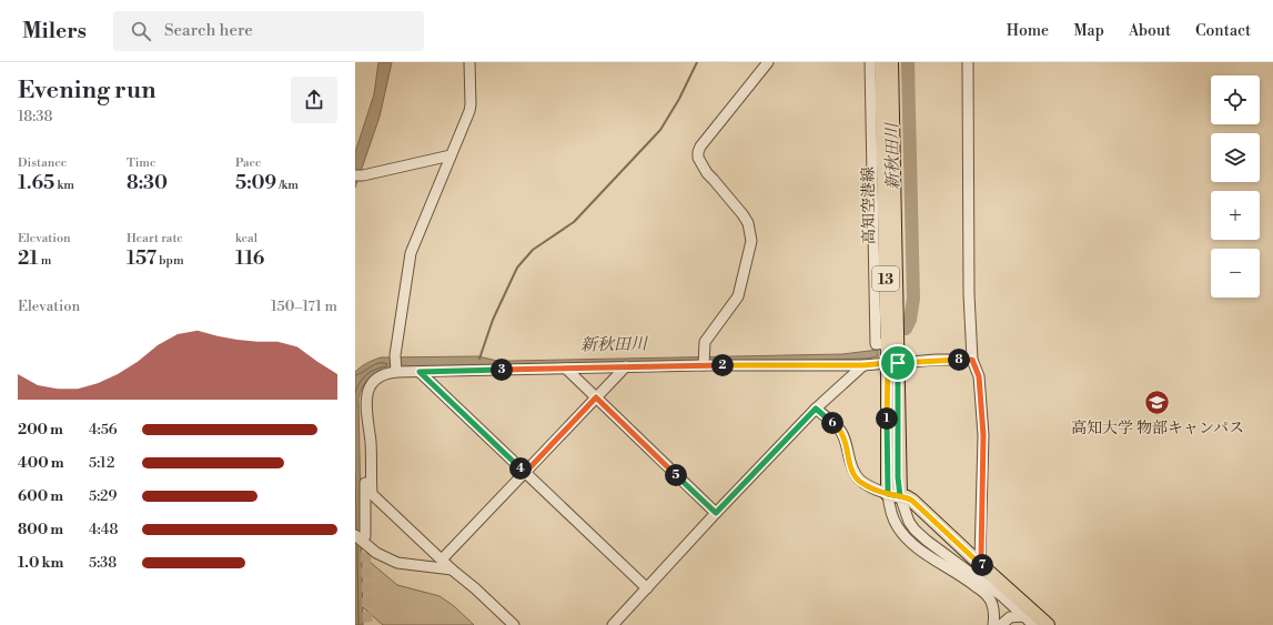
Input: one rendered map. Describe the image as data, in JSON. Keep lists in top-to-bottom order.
{
  "streets": {
    "main road": ["高知空港線", "13"]
  },
  "water": ["新秋田川"],
  "places": {
    "school or university": ["高知大学 物部キャンパス"]
  },
  "page": {
    "header": "Milers",
    "search": "Search here",
    "nav": [
      "Home",
      "Map",
      "About",
      "Contact"
    ],
    "heading": ["Evening run", "18:38"],
    "map_buttons": ["+", "−"],
    "stats": [
      ["Distance", "1.65 km"],
      ["Time", "8:30"],
      ["Pace", "5:09 /km"],
      ["Elevation", "21 m"],
      ["Heart rate", "157 bpm"],
      ["kcal", "116"]
    ],
    "chart": ["Elevation", "150–171 m"],
    "pins": [
      "8",
      "2",
      "3",
      "1",
      "6",
      "4",
      "5",
      "7"
    ],
    "list": [
      {
        "name": "200 m",
        "note": "4:56"
      },
      {
        "name": "400 m",
        "note": "5:12"
      },
      {
        "name": "600 m",
        "note": "5:29"
      },
      {
        "name": "800 m",
        "note": "4:48"
      },
      {
        "name": "1.0 km",
        "note": "5:38"
      }
    ]
  }
}
